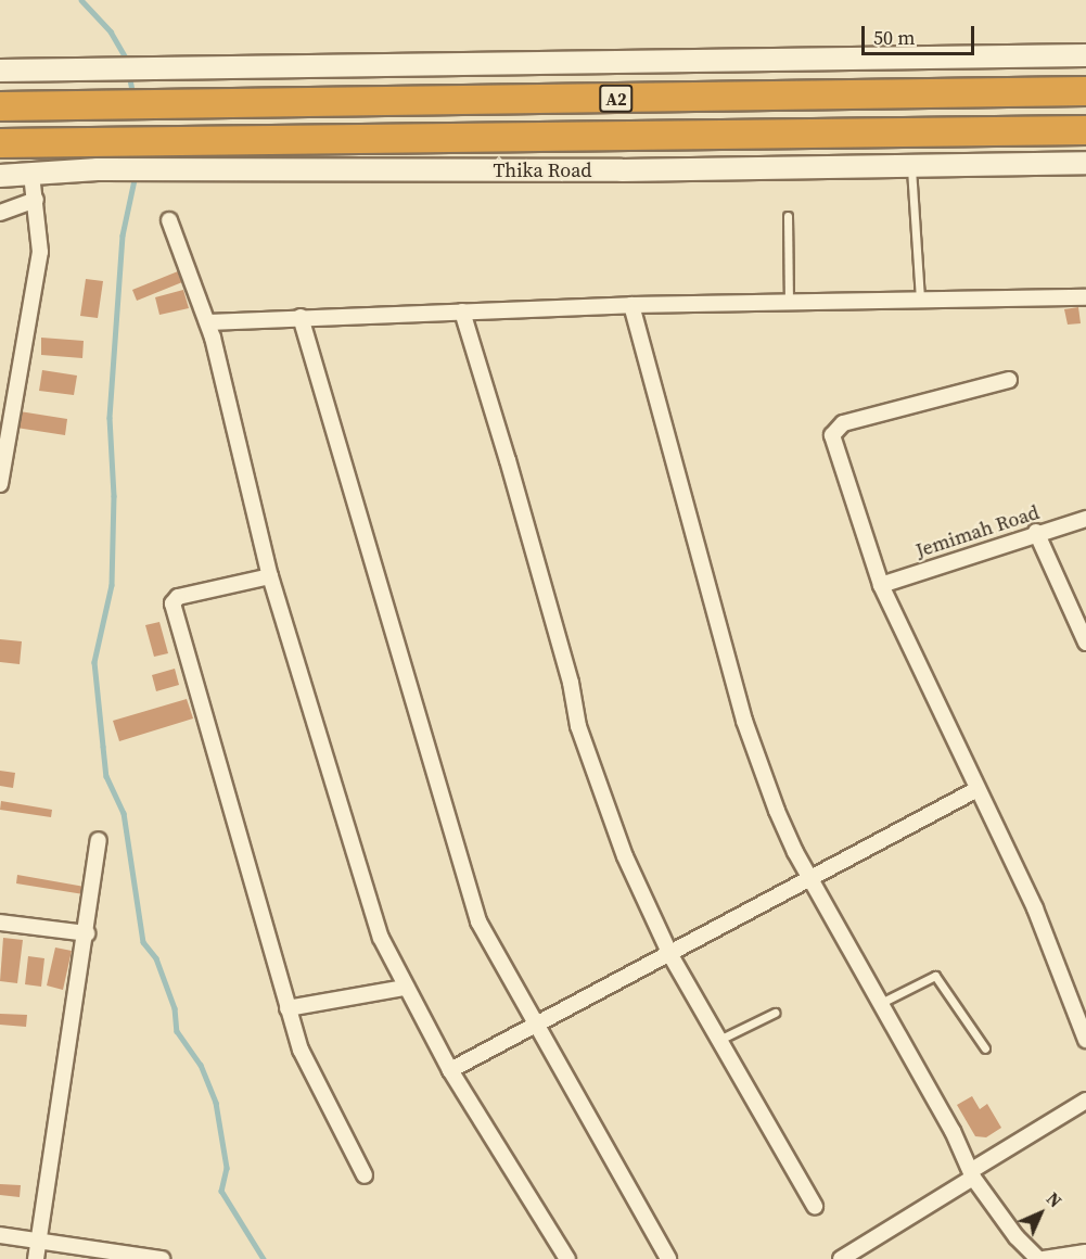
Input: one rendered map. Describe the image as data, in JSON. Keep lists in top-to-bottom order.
{
  "streets": {
    "highway": ["A2", "Thika Road"],
    "street": ["Jemimah Road"]
  },
  "scale_bar": "50 m",
  "north": "top right"
}
